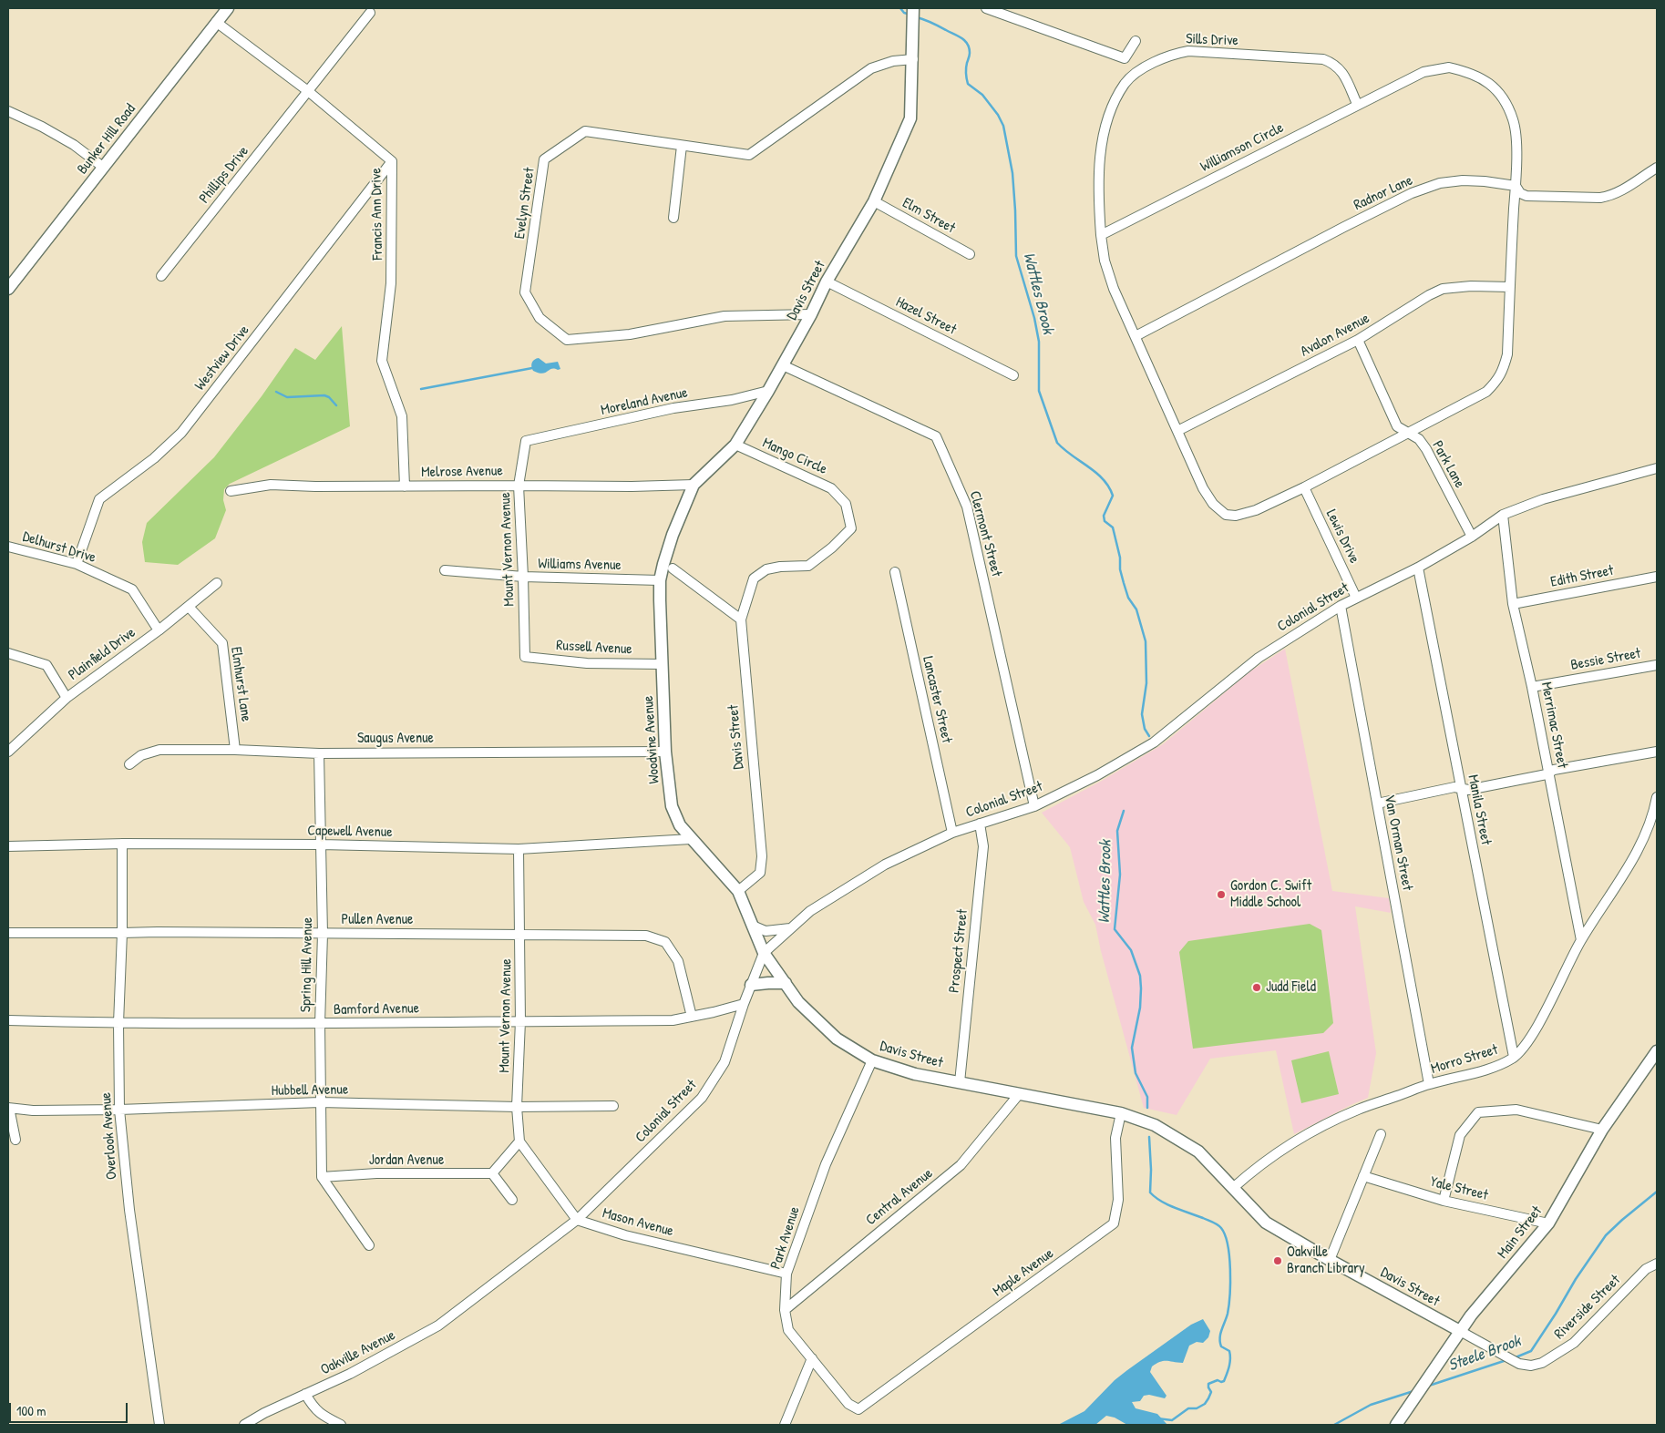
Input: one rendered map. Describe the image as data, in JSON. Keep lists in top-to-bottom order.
{
  "streets": {
    "main road": [
      "Bunker Hill Road",
      "Davis Street",
      "Woodvine Avenue",
      "Main Street"
    ],
    "street": [
      "Sills Drive",
      "Williamson Circle",
      "Phillips Drive",
      "Radnor Lane",
      "Evelyn Street",
      "Francis Ann Drive",
      "Elm Street",
      "Hazel Street",
      "Avalon Avenue",
      "Westview Drive",
      "Moreland Avenue",
      "Mango Circle",
      "Park Lane",
      "Melrose Avenue",
      "Clermont Street",
      "Lewis Drive",
      "Delhurst Drive",
      "Mount Vernon Avenue",
      "Williams Avenue",
      "Edith Street",
      "Colonial Street",
      "Russell Avenue",
      "Plainfield Drive",
      "Bessie Street",
      "Elmhurst Lane",
      "Lancaster Street",
      "Merrimac Street",
      "Saugus Avenue",
      "Manila Street",
      "Capewell Avenue",
      "Van Orman Street",
      "Pullen Avenue",
      "Prospect Street",
      "Spring Hill Avenue",
      "Bamford Avenue",
      "Morro Street",
      "Hubbell Avenue",
      "Overlook Avenue",
      "Jordan Avenue",
      "Yale Street",
      "Central Avenue",
      "Mason Avenue",
      "Park Avenue",
      "Maple Avenue",
      "Riverside Street",
      "Oakville Avenue"
    ]
  },
  "crossings": [
    ["Sills Drive", "Williamson Circle"],
    ["Bunker Hill Road", "Francis Ann Drive"],
    ["Williamson Circle", "Radnor Lane"],
    ["Williamson Circle", "Avalon Avenue"],
    ["Williamson Circle", "Park Lane"],
    ["Williamson Circle", "Lewis Drive"],
    ["Phillips Drive", "Francis Ann Drive"],
    ["Evelyn Street", "Davis Street"],
    ["Francis Ann Drive", "Westview Drive"],
    ["Francis Ann Drive", "Melrose Avenue"],
    ["Elm Street", "Davis Street"],
    ["Davis Street", "Hazel Street"],
    ["Davis Street", "Moreland Avenue"],
    ["Davis Street", "Mango Circle"],
    ["Davis Street", "Melrose Avenue"],
    ["Davis Street", "Clermont Street"],
    ["Davis Street", "Colonial Street"],
    ["Davis Street", "Woodvine Avenue"],
    ["Davis Street", "Prospect Street"],
    ["Davis Street", "Morro Street"],
    ["Davis Street", "Central Avenue"],
    ["Davis Street", "Main Street"],
    ["Davis Street", "Park Avenue"],
    ["Davis Street", "Maple Avenue"],
    ["Davis Street", "Riverside Street"],
    ["Avalon Avenue", "Park Lane"],
    ["Westview Drive", "Delhurst Drive"],
    ["Moreland Avenue", "Mount Vernon Avenue"],
    ["Park Lane", "Colonial Street"],
    ["Melrose Avenue", "Mount Vernon Avenue"],
    ["Clermont Street", "Colonial Street"],
    ["Lewis Drive", "Colonial Street"],
    ["Delhurst Drive", "Plainfield Drive"],
    ["Mount Vernon Avenue", "Williams Avenue"],
    ["Mount Vernon Avenue", "Russell Avenue"],
    ["Mount Vernon Avenue", "Capewell Avenue"],
    ["Mount Vernon Avenue", "Pullen Avenue"],
    ["Mount Vernon Avenue", "Bamford Avenue"],
    ["Mount Vernon Avenue", "Hubbell Avenue"],
    ["Williams Avenue", "Woodvine Avenue"],
    ["Edith Street", "Merrimac Street"],
    ["Colonial Street", "Lancaster Street"],
    ["Colonial Street", "Merrimac Street"],
    ["Colonial Street", "Manila Street"],
    ["Colonial Street", "Van Orman Street"],
    ["Colonial Street", "Prospect Street"],
    ["Colonial Street", "Bamford Avenue"],
    ["Colonial Street", "Mason Avenue"],
    ["Colonial Street", "Oakville Avenue"],
    ["Russell Avenue", "Woodvine Avenue"],
    ["Plainfield Drive", "Elmhurst Lane"],
    ["Bessie Street", "Merrimac Street"],
    ["Elmhurst Lane", "Saugus Avenue"],
    ["Merrimac Street", "Morro Street"],
    ["Saugus Avenue", "Woodvine Avenue"],
    ["Saugus Avenue", "Spring Hill Avenue"],
    ["Woodvine Avenue", "Capewell Avenue"],
    ["Manila Street", "Morro Street"],
    ["Capewell Avenue", "Spring Hill Avenue"],
    ["Capewell Avenue", "Overlook Avenue"],
    ["Van Orman Street", "Morro Street"],
    ["Pullen Avenue", "Spring Hill Avenue"],
    ["Pullen Avenue", "Bamford Avenue"],
    ["Pullen Avenue", "Overlook Avenue"],
    ["Spring Hill Avenue", "Bamford Avenue"],
    ["Spring Hill Avenue", "Hubbell Avenue"],
    ["Spring Hill Avenue", "Jordan Avenue"],
    ["Bamford Avenue", "Overlook Avenue"],
    ["Hubbell Avenue", "Overlook Avenue"],
    ["Yale Street", "Main Street"],
    ["Central Avenue", "Park Avenue"],
    ["Mason Avenue", "Park Avenue"],
    ["Main Street", "Riverside Street"],
    ["Park Avenue", "Maple Avenue"]
  ],
  "water": ["Wattles Brook", "Steele Brook"],
  "places": ["Gordon C. Swift Middle School", "Judd Field", "Oakville Branch Library"],
  "scale_bar": "100 m"
}
